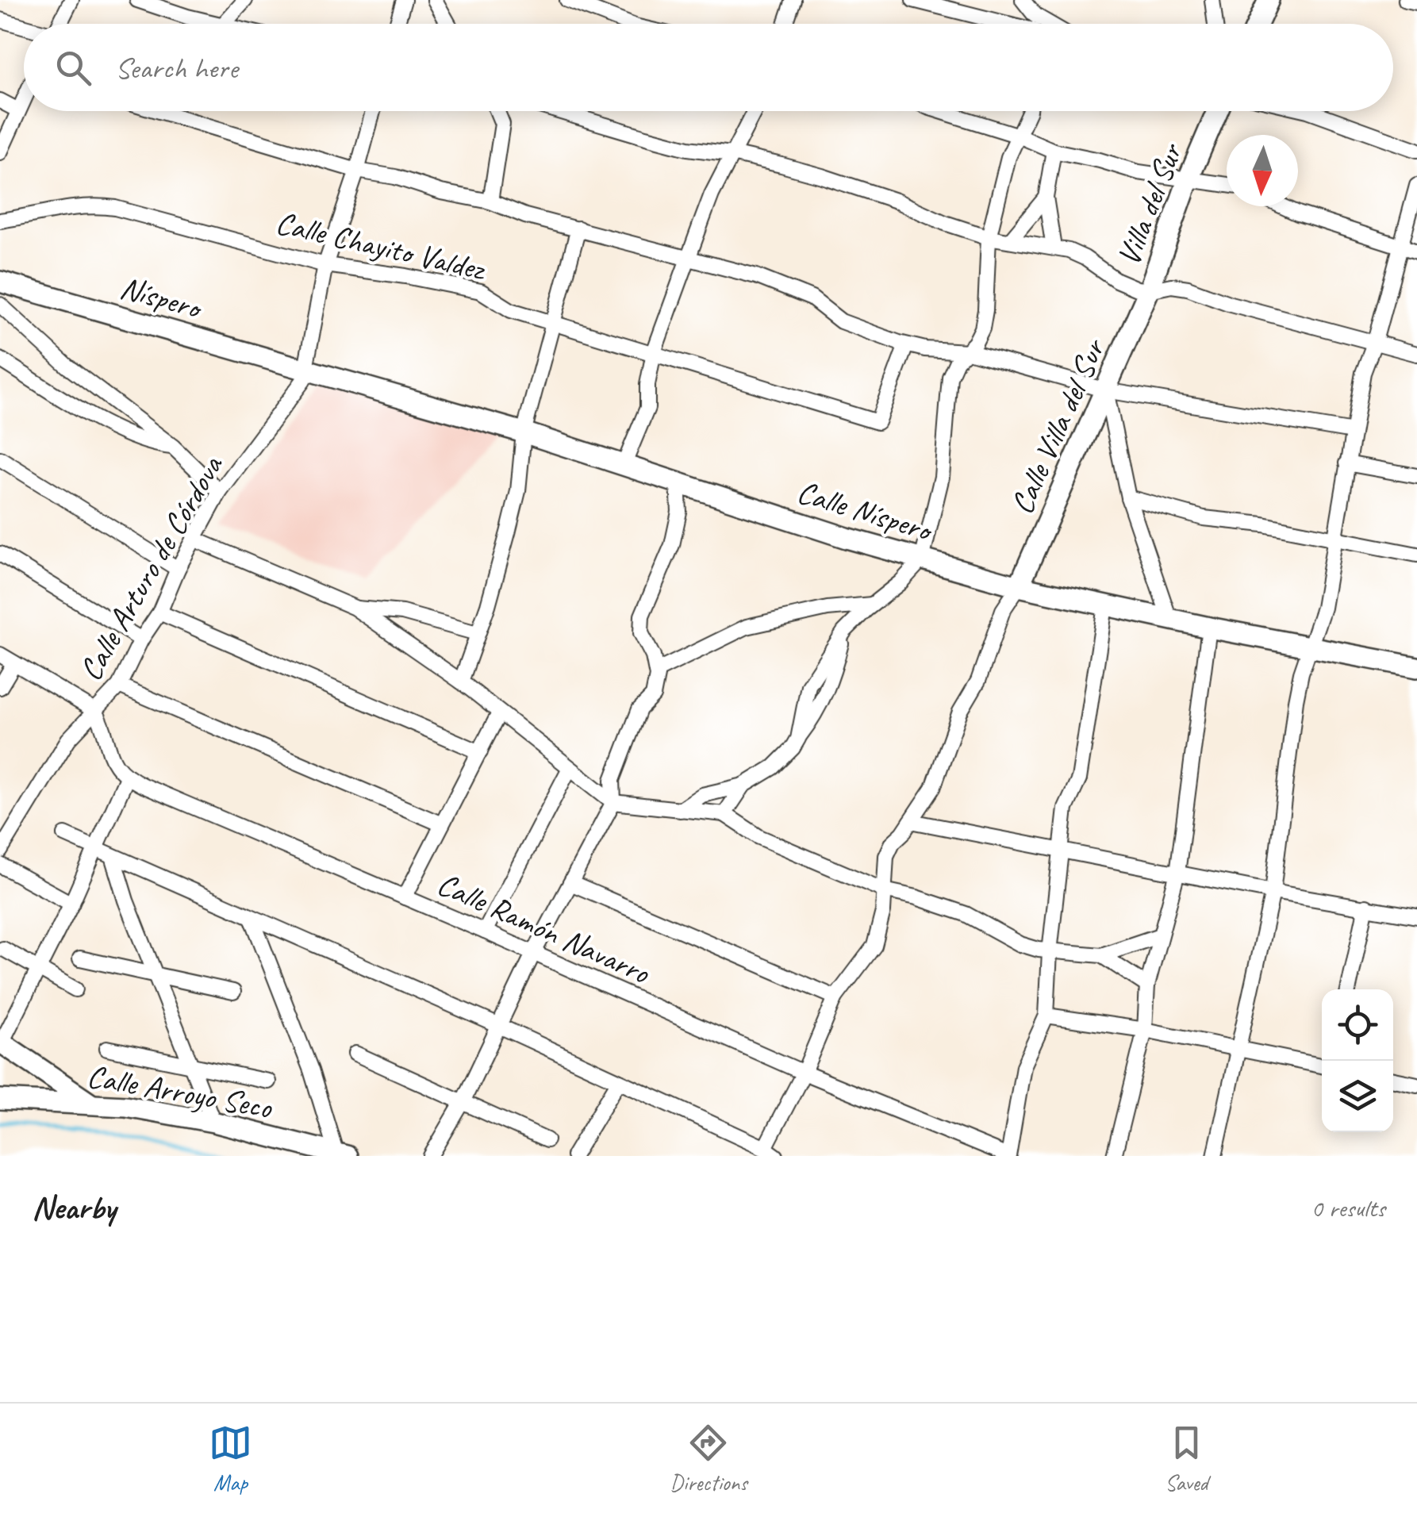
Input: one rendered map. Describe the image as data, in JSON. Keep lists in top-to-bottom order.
{
  "streets": {
    "street": [
      "Villa del Sur",
      "Calle Chayito Valdez",
      "Níspero",
      "Calle Villa del Sur",
      "Calle Níspero",
      "Calle Arturo de Córdova",
      "Calle Ramón Navarro",
      "Calle Arroyo Seco"
    ]
  },
  "crossings": [
    ["Villa del Sur", "Calle Villa del Sur"],
    ["Calle Chayito Valdez", "Calle Villa del Sur"],
    ["Calle Chayito Valdez", "Calle Arturo de Córdova"],
    ["Níspero", "Calle Níspero"],
    ["Níspero", "Calle Arturo de Córdova"],
    ["Calle Villa del Sur", "Calle Níspero"],
    ["Calle Níspero", "Calle Arturo de Córdova"]
  ],
  "north": "bottom",
  "page": {
    "search": "Search here",
    "heading": ["Nearby", "0 results"],
    "nav": ["Map", "Directions", "Saved"]
  }
}
